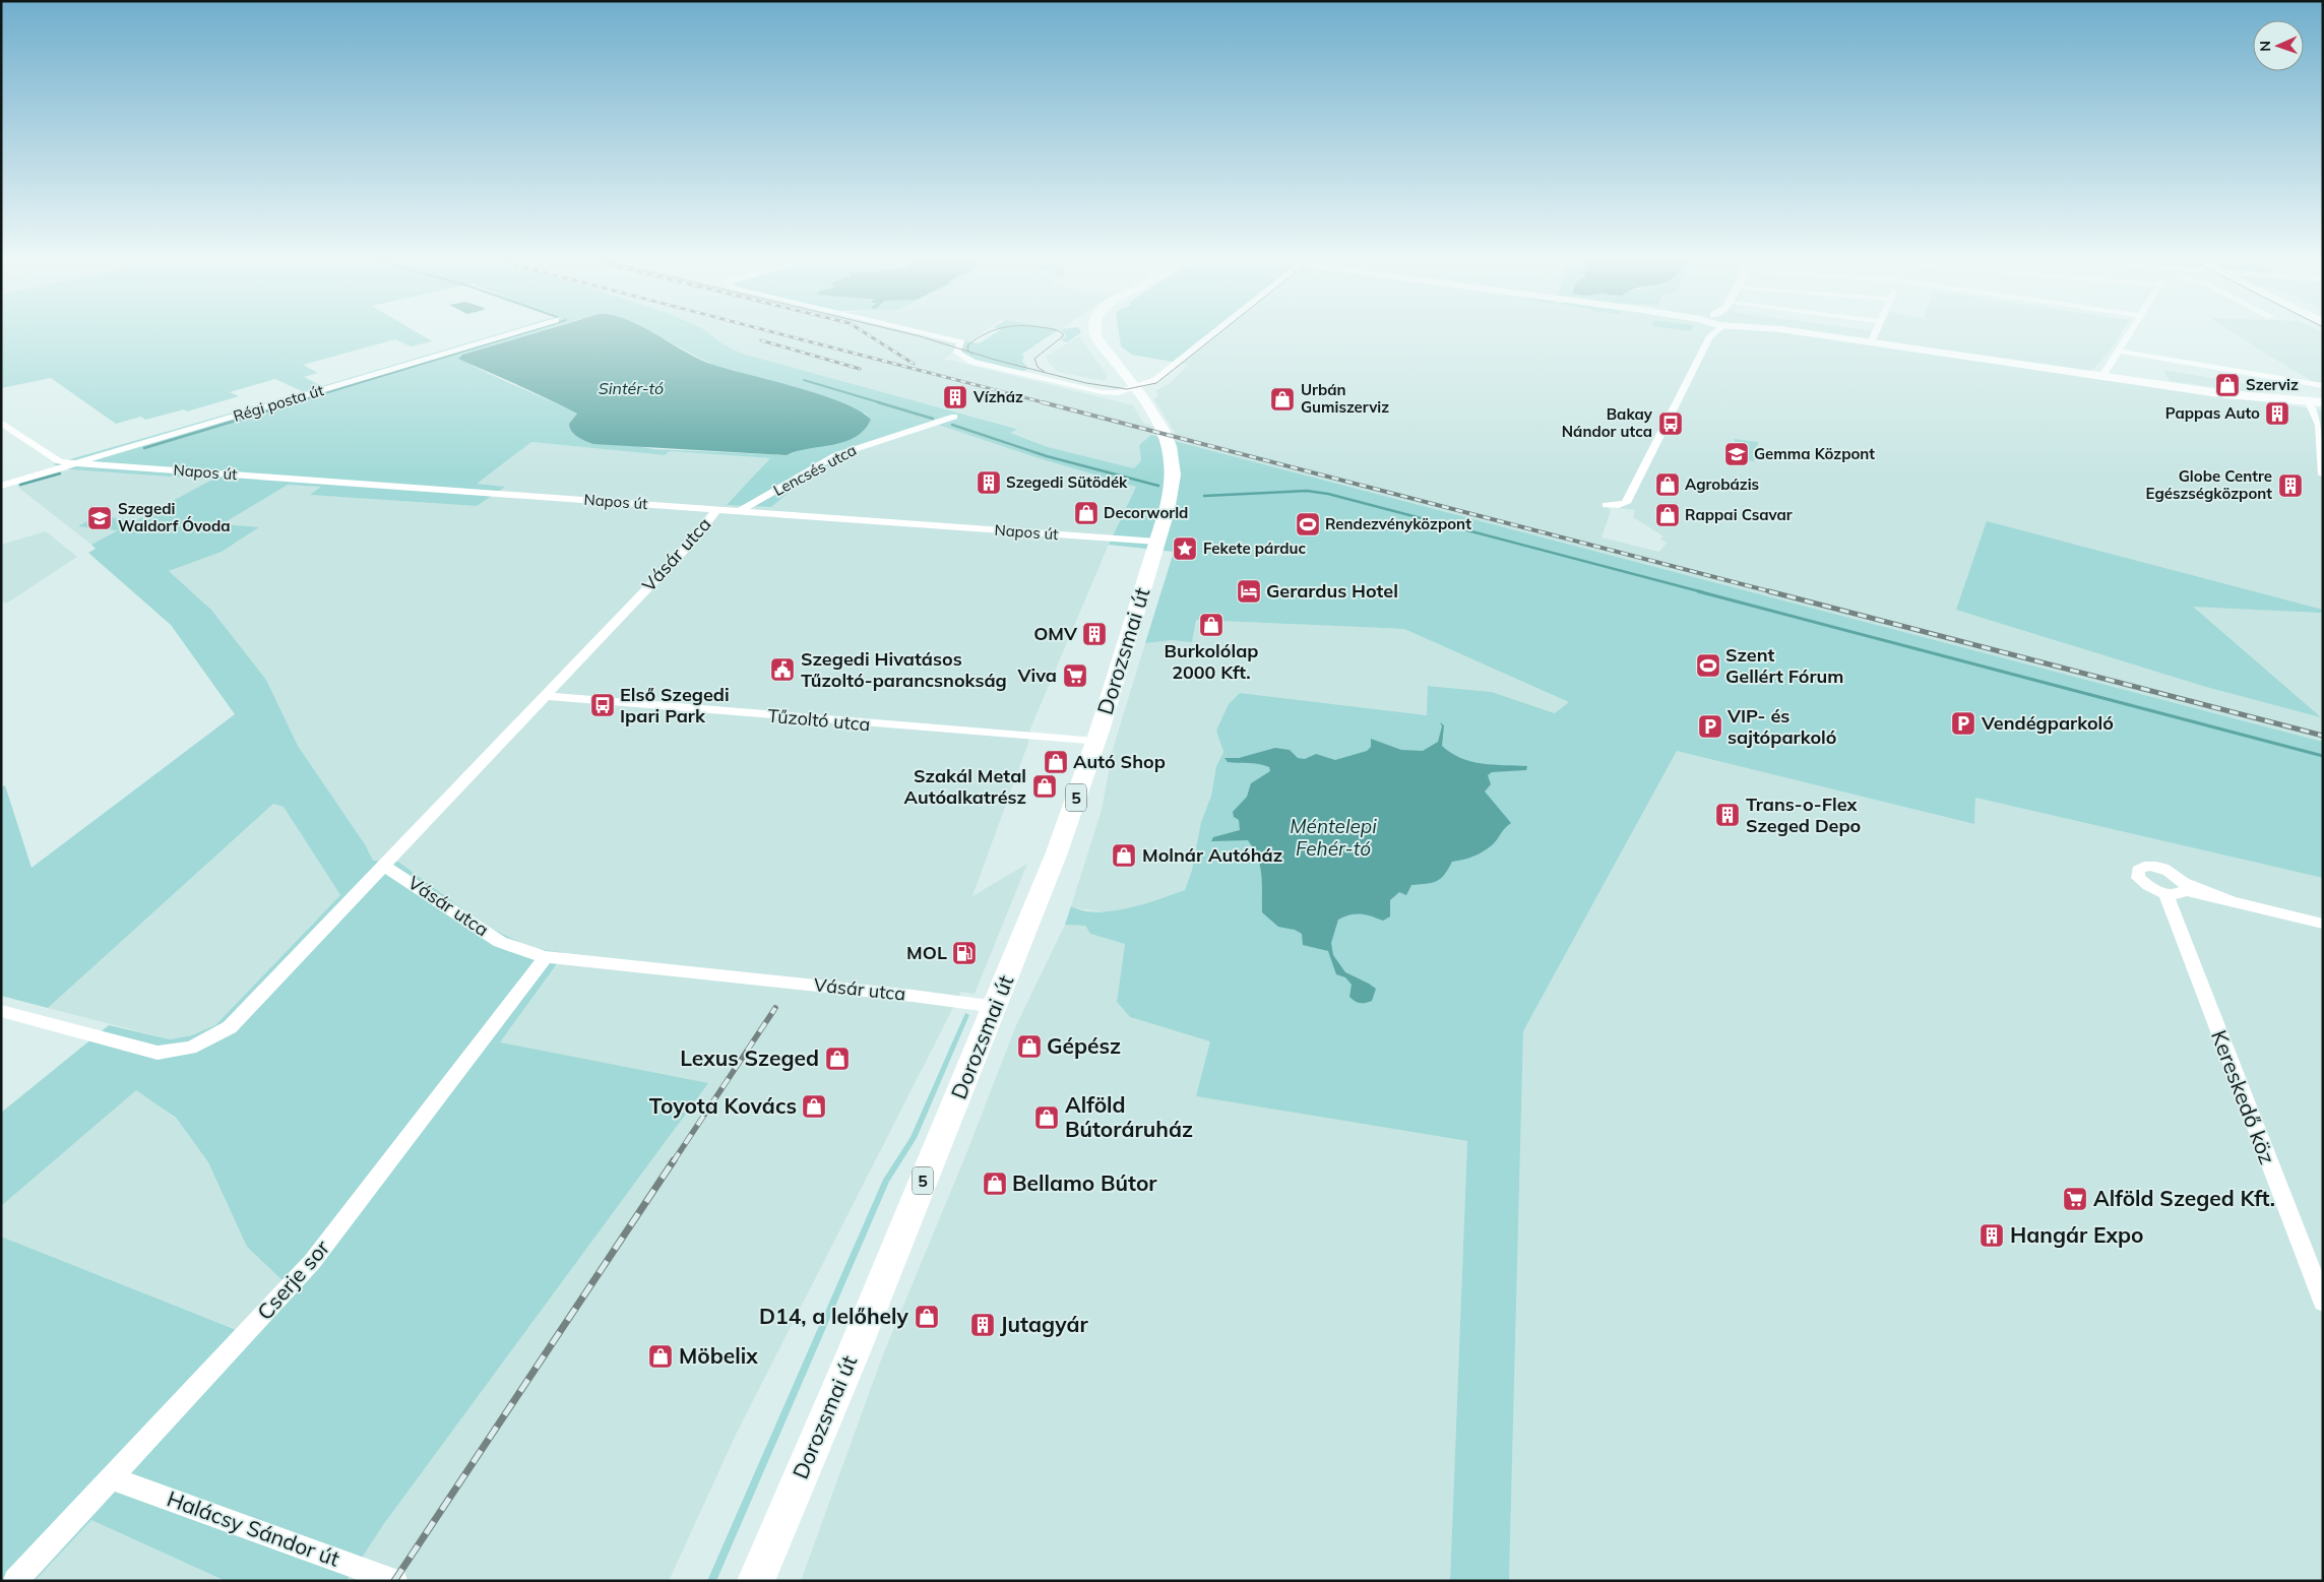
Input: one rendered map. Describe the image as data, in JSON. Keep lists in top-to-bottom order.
{
  "streets": {
    "main road": ["Dorozsmai út", "5"],
    "street": [
      "Régi posta út",
      "Lencsés utca",
      "Napos út",
      "Vásár utca",
      "Tűzoltó utca",
      "Kereskedő köz",
      "Cserje sor",
      "Halácsy Sándor út"
    ]
  },
  "crossings": [
    ["Régi posta út", "Napos út"],
    ["Lencsés utca", "Napos út"],
    ["Napos út", "Vásár utca"],
    ["Napos út", "Dorozsmai út"],
    ["Vásár utca", "Dorozsmai út"],
    ["Vásár utca", "Tűzoltó utca"],
    ["Vásár utca", "Cserje sor"],
    ["Dorozsmai út", "Tűzoltó utca"],
    ["Cserje sor", "Halácsy Sándor út"]
  ],
  "water": ["Sintér-tó", "Méntelepi Fehér-tó"],
  "places": {
    "shop": [
      "Szerviz",
      "Urbán Gumiszerviz",
      "Agrobázis",
      "Decorworld",
      "Rappai Csavar",
      "Burkolólap 2000 Kft.",
      "Autó Shop",
      "Szakál Metal Autóalkatrész",
      "Molnár Autóház",
      "Gépész",
      "Lexus Szeged",
      "Toyota Kovács",
      "Alföld Bútoráruház",
      "Bellamo Bútor",
      "D14, a lelőhely",
      "Möbelix"
    ],
    "building": [
      "Vízház",
      "Pappas Auto",
      "Szegedi Sütödék",
      "Globe Centre Egészségközpont",
      "OMV",
      "Trans-o-Flex Szeged Depo",
      "Hangár Expo",
      "Jutagyár"
    ],
    "bus stop": ["Bakay Nándor utca", "Első Szegedi Ipari Park"],
    "school or university": ["Gemma Központ", "Szegedi Waldorf Óvoda"],
    "sports": ["Rendezvényközpont", "Szent Gellért Fórum"],
    "place": ["Fekete párduc"],
    "hotel": ["Gerardus Hotel"],
    "public building": ["Szegedi Hivatásos Tűzoltó-parancsnokság"],
    "supermarket": ["Viva", "Alföld Szeged Kft."],
    "parking": ["Vendégparkoló", "VIP- és sajtóparkoló"],
    "fuel station": ["MOL"]
  },
  "north": "left"
}
